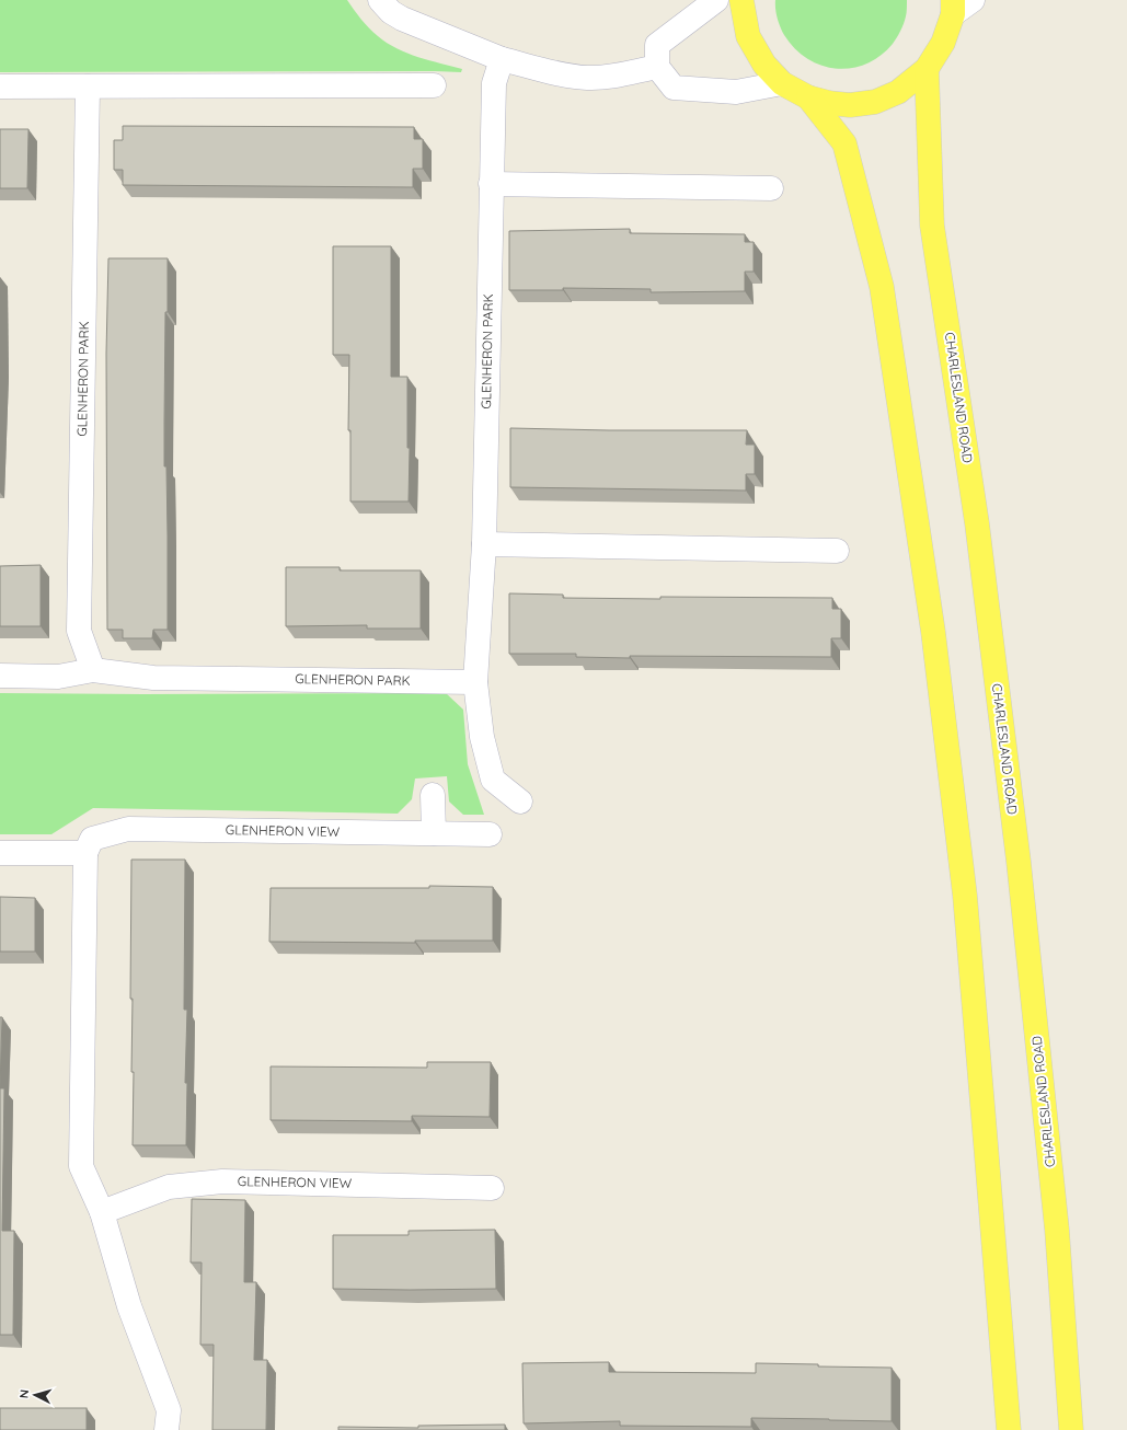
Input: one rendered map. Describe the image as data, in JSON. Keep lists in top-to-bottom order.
{
  "streets": {
    "main road": ["CHARLESLAND ROAD"],
    "street": ["GLENHERON PARK", "GLENHERON VIEW"]
  },
  "north": "left"
}
